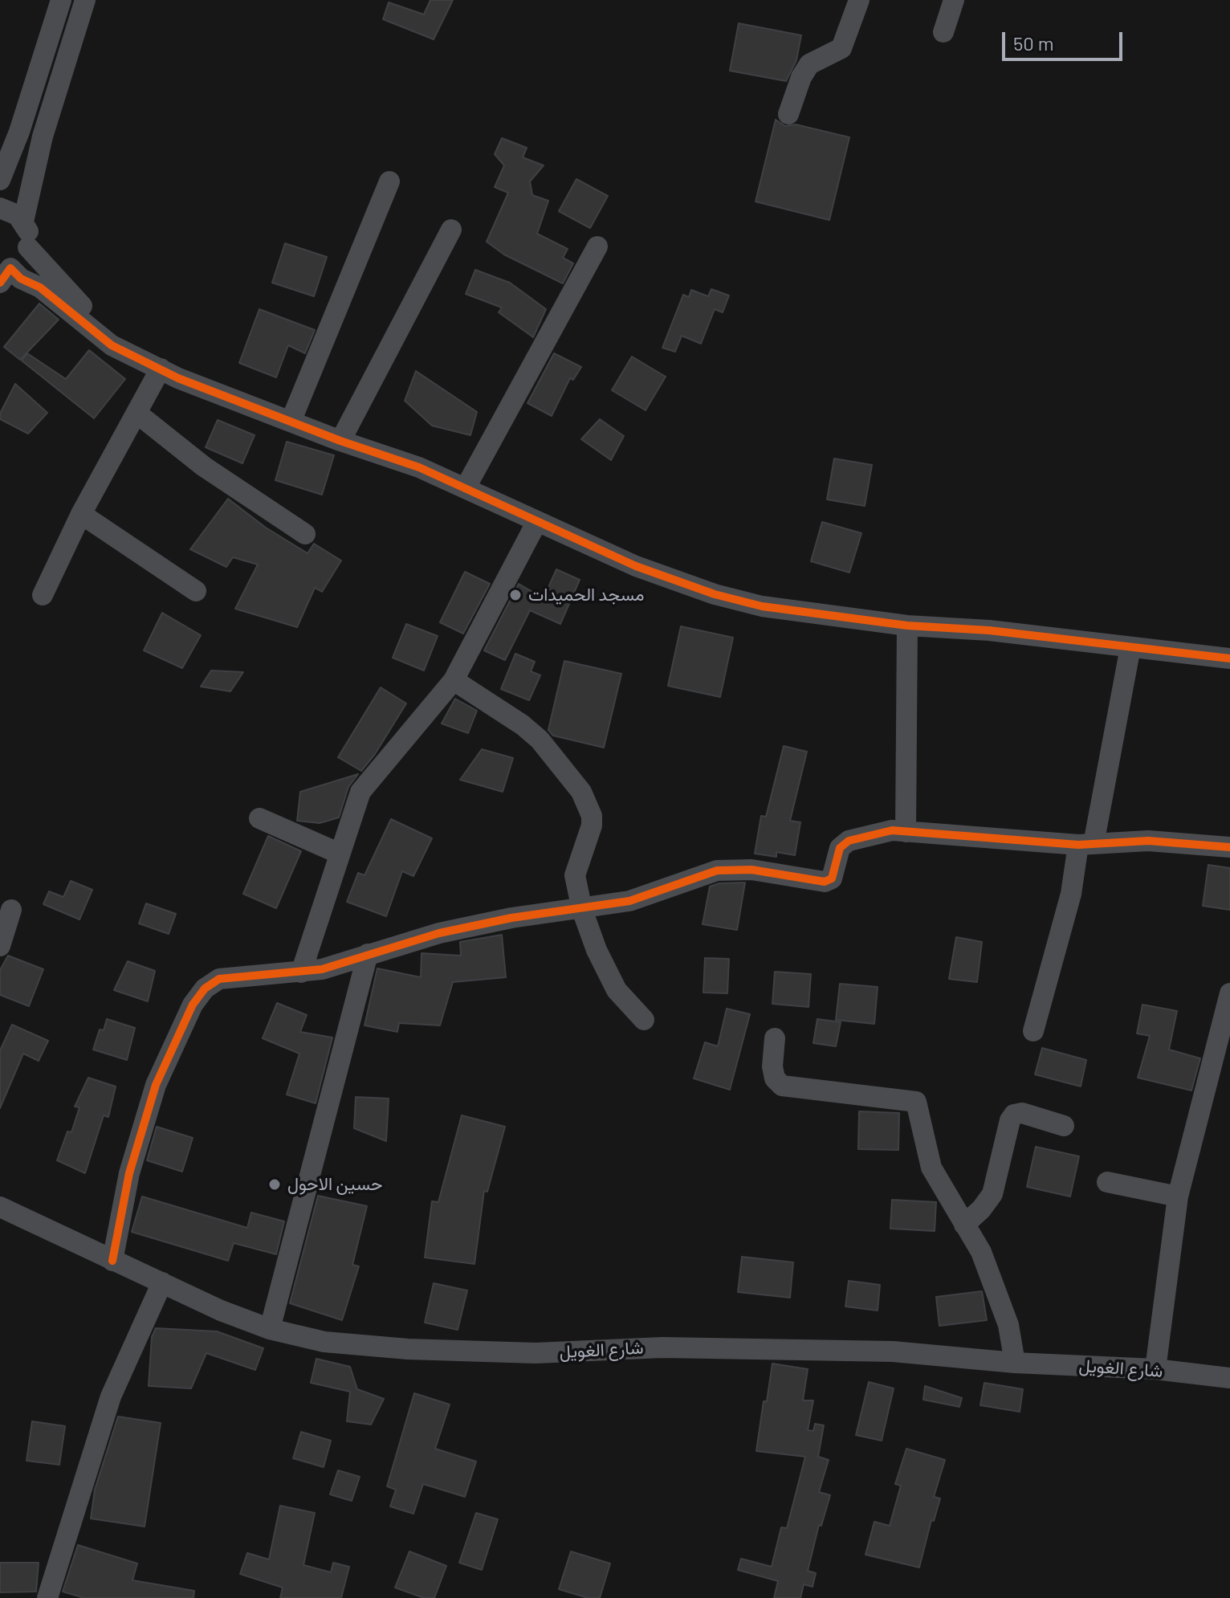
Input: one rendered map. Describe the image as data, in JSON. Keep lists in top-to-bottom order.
{
  "streets": {
    "street": ["شارع الغويل"]
  },
  "places": ["مسجد الحميدات", "حسين الاحول"],
  "scale_bar": "50 m"
}
